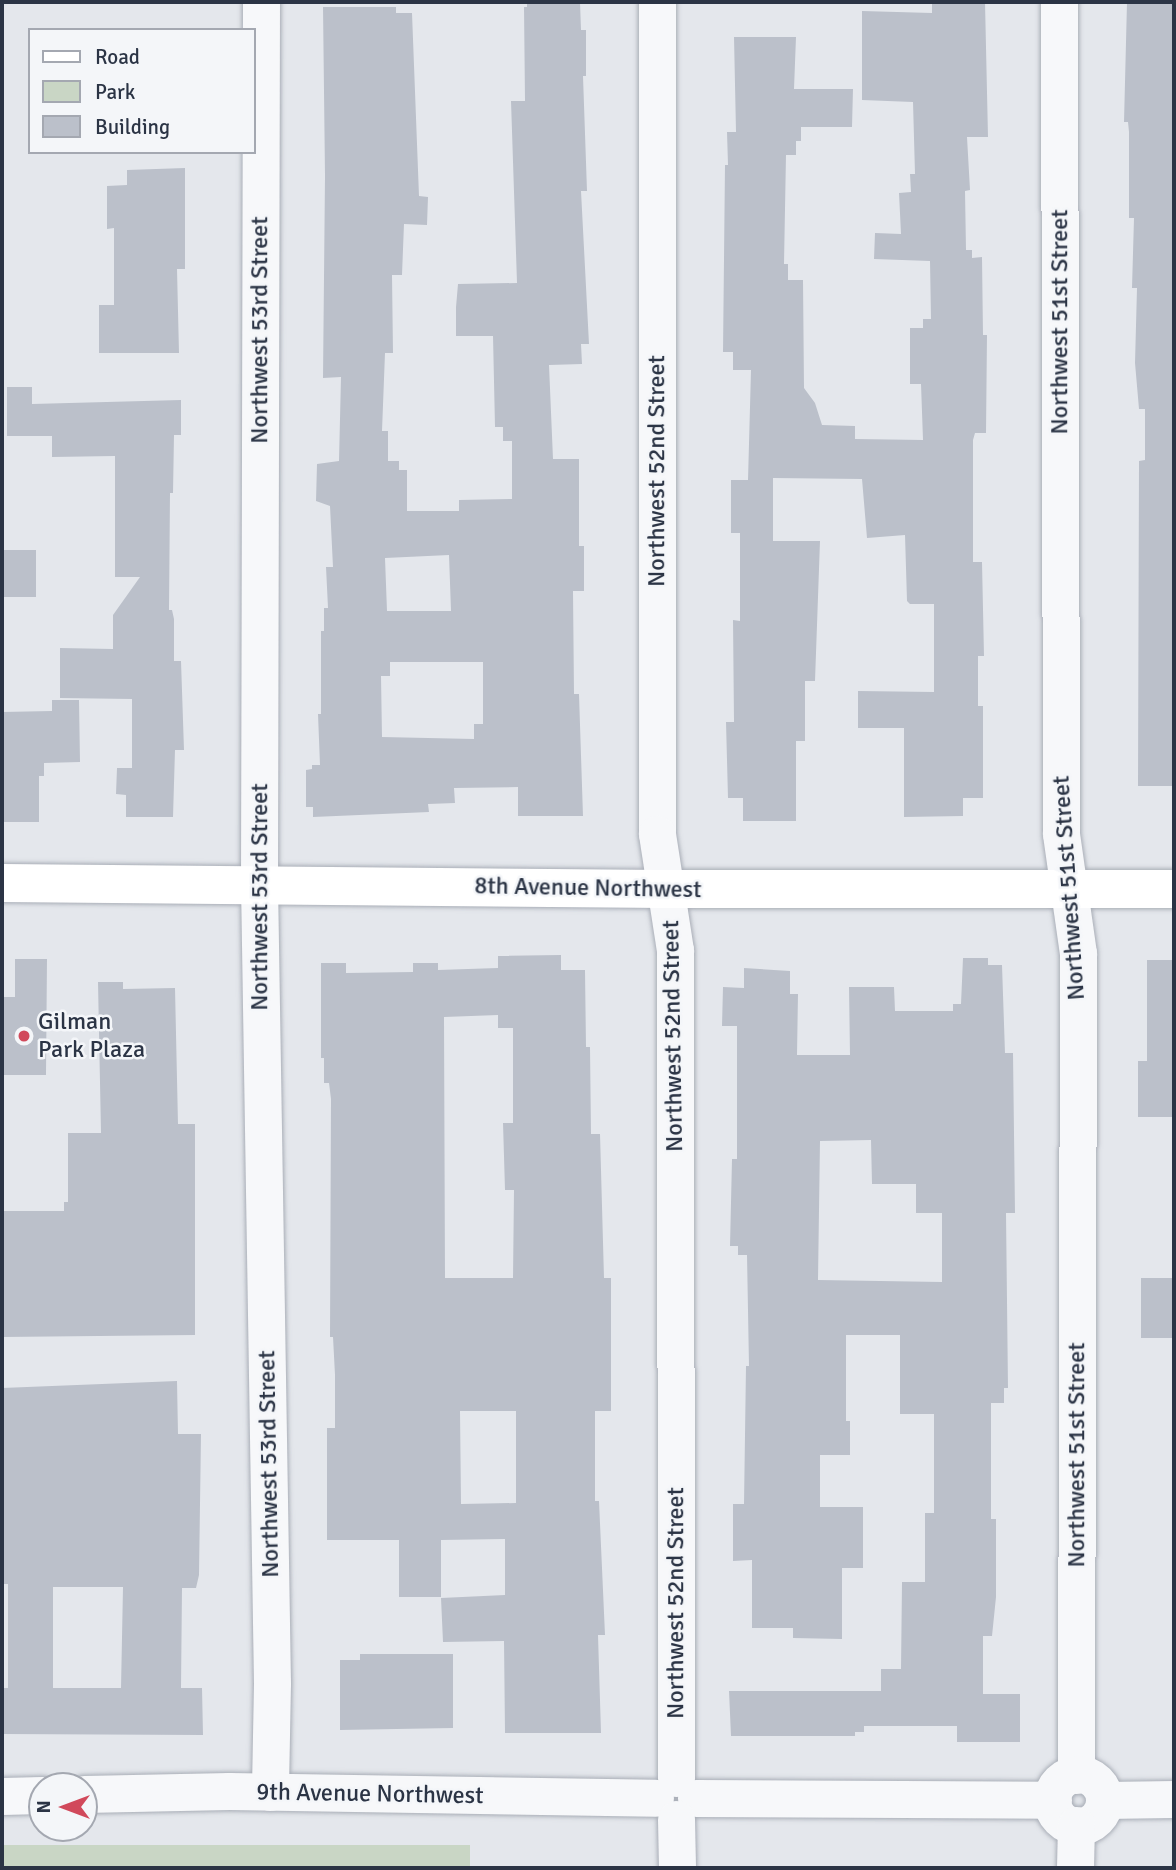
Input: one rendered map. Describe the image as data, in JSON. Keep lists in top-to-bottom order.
{
  "streets": {
    "main road": ["8th Avenue Northwest"],
    "street": [
      "Northwest 51st Street",
      "Northwest 53rd Street",
      "Northwest 52nd Street",
      "9th Avenue Northwest"
    ]
  },
  "crossings": [
    ["Northwest 51st Street", "8th Avenue Northwest"],
    ["Northwest 51st Street", "9th Avenue Northwest"],
    ["Northwest 53rd Street", "8th Avenue Northwest"],
    ["Northwest 53rd Street", "9th Avenue Northwest"],
    ["Northwest 52nd Street", "8th Avenue Northwest"],
    ["Northwest 52nd Street", "9th Avenue Northwest"]
  ],
  "places": ["Gilman Park Plaza"],
  "legend": ["Road", "Park", "Building"],
  "north": "left"
}
